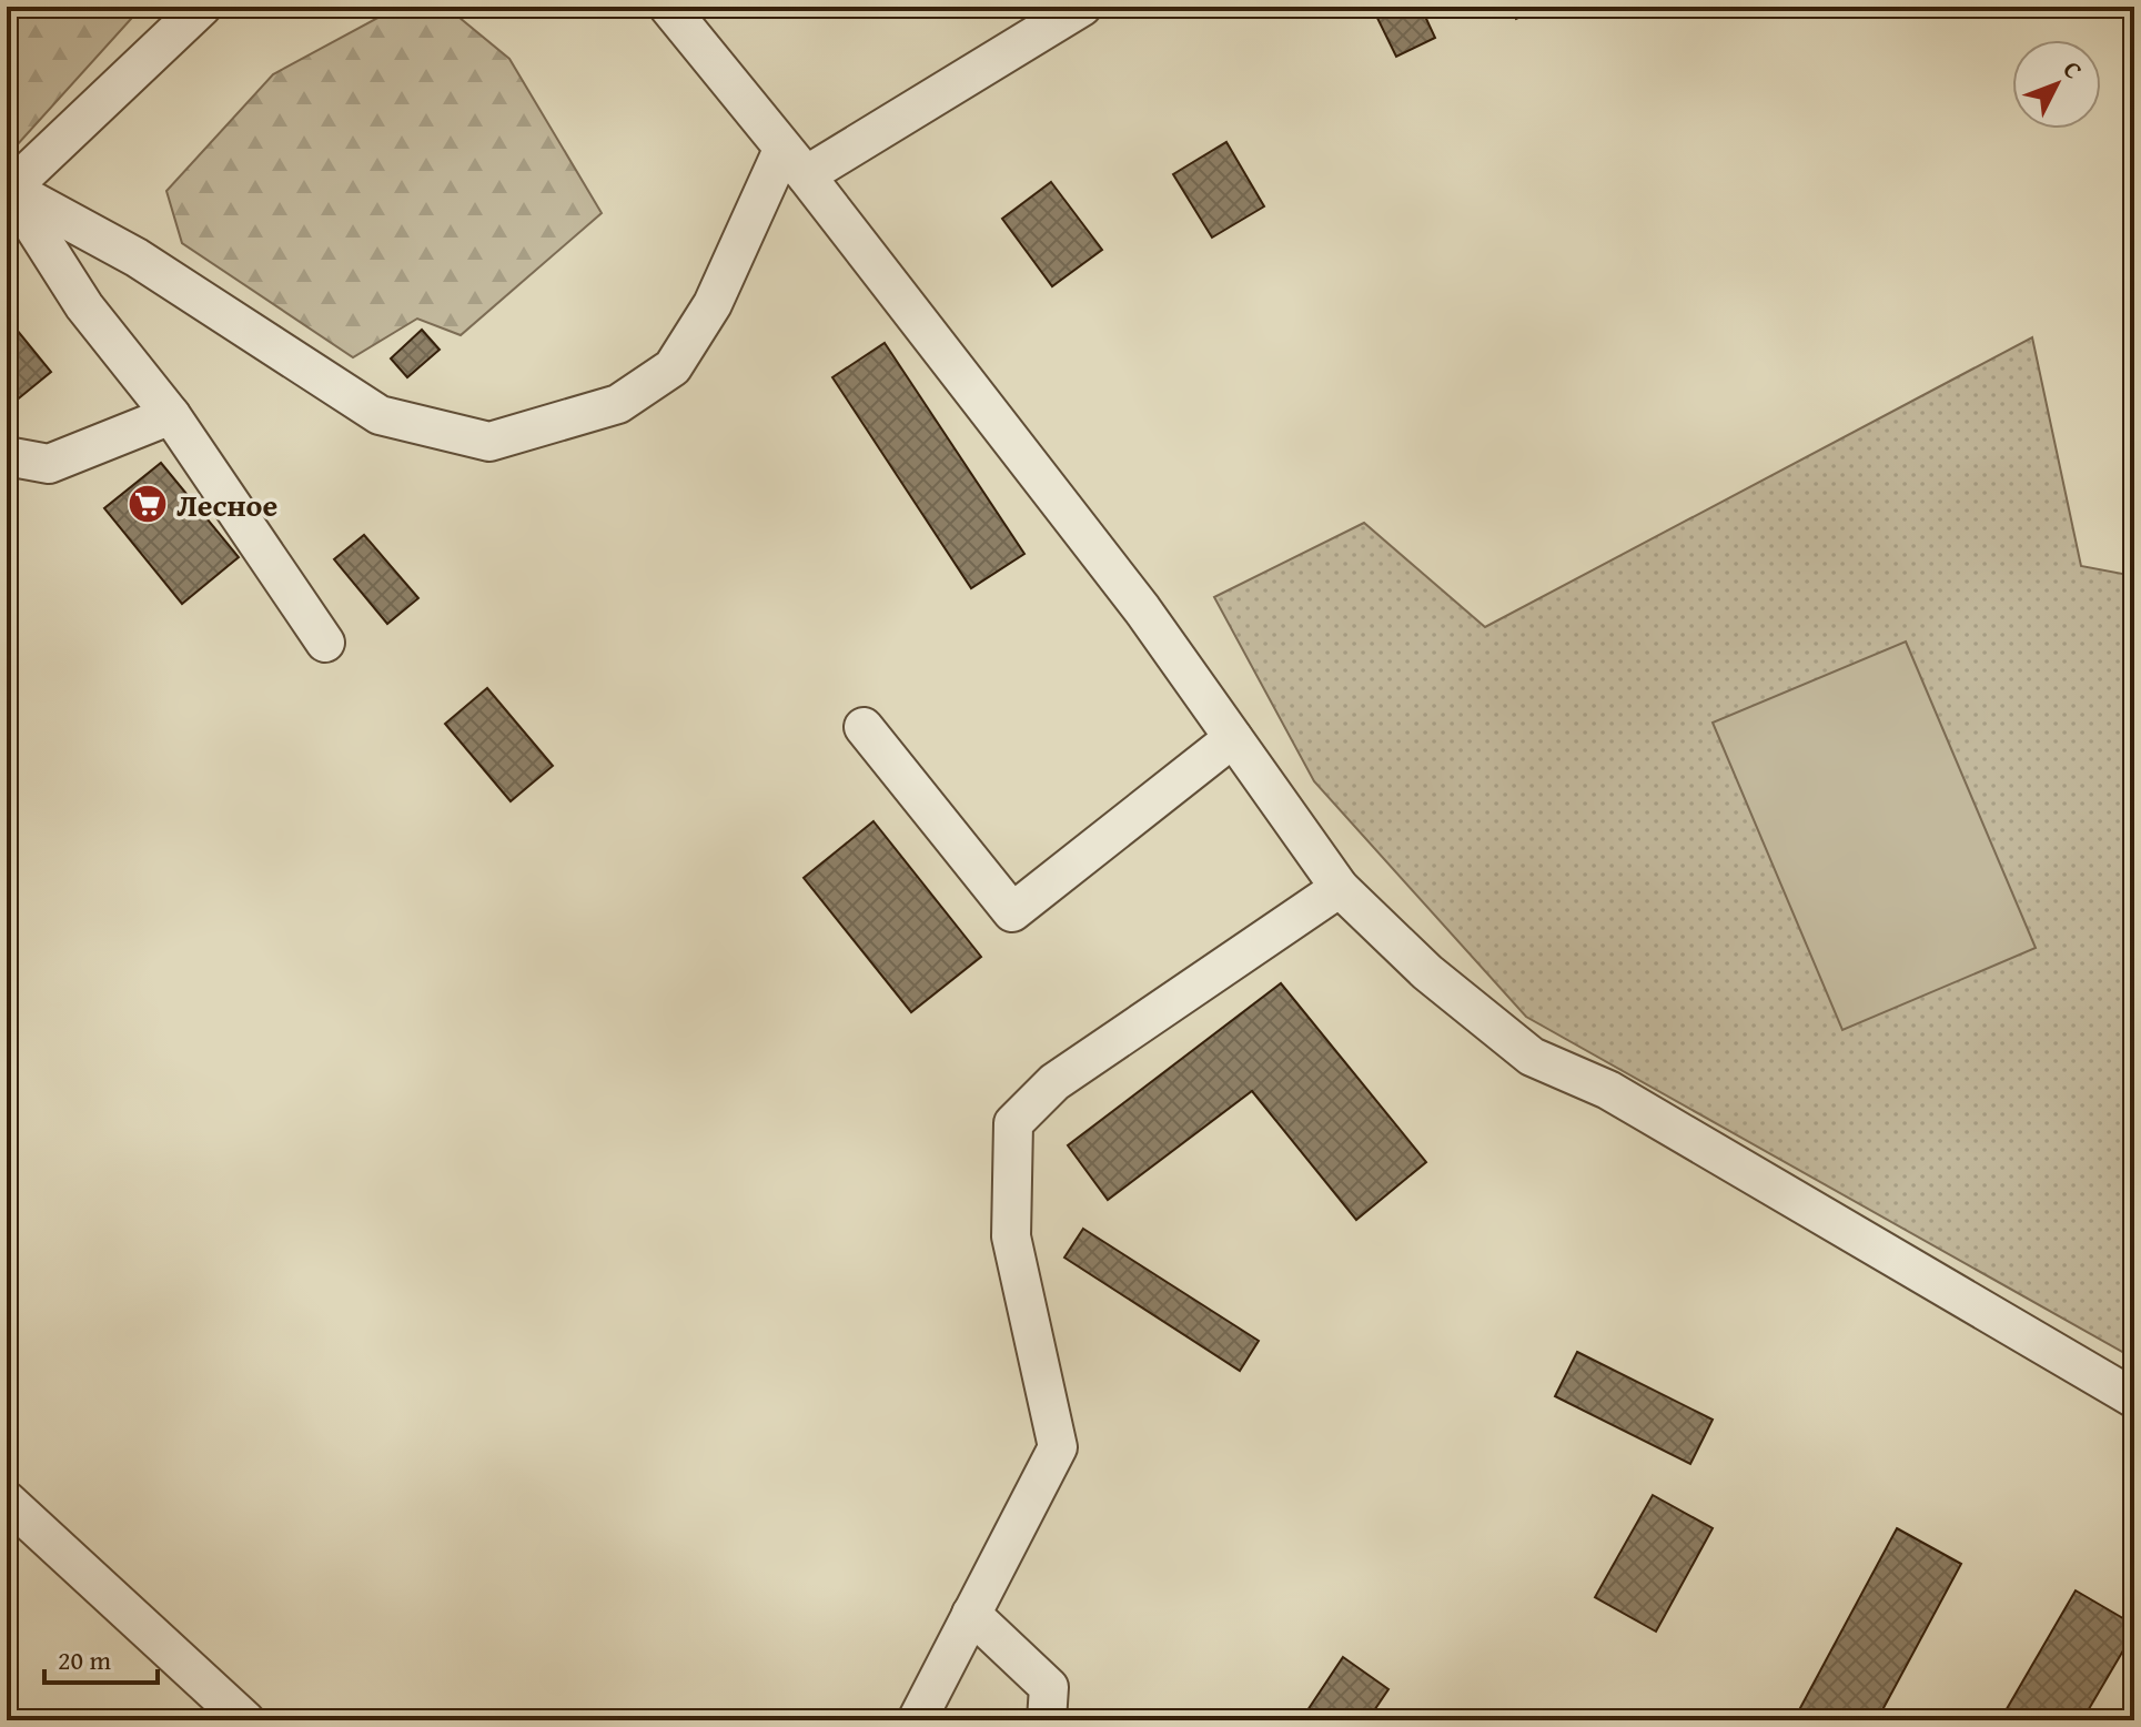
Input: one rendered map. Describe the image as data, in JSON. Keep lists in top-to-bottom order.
{
  "places": {
    "supermarket": ["Лесное"]
  },
  "scale_bar": "20 m",
  "north": "top right"
}
